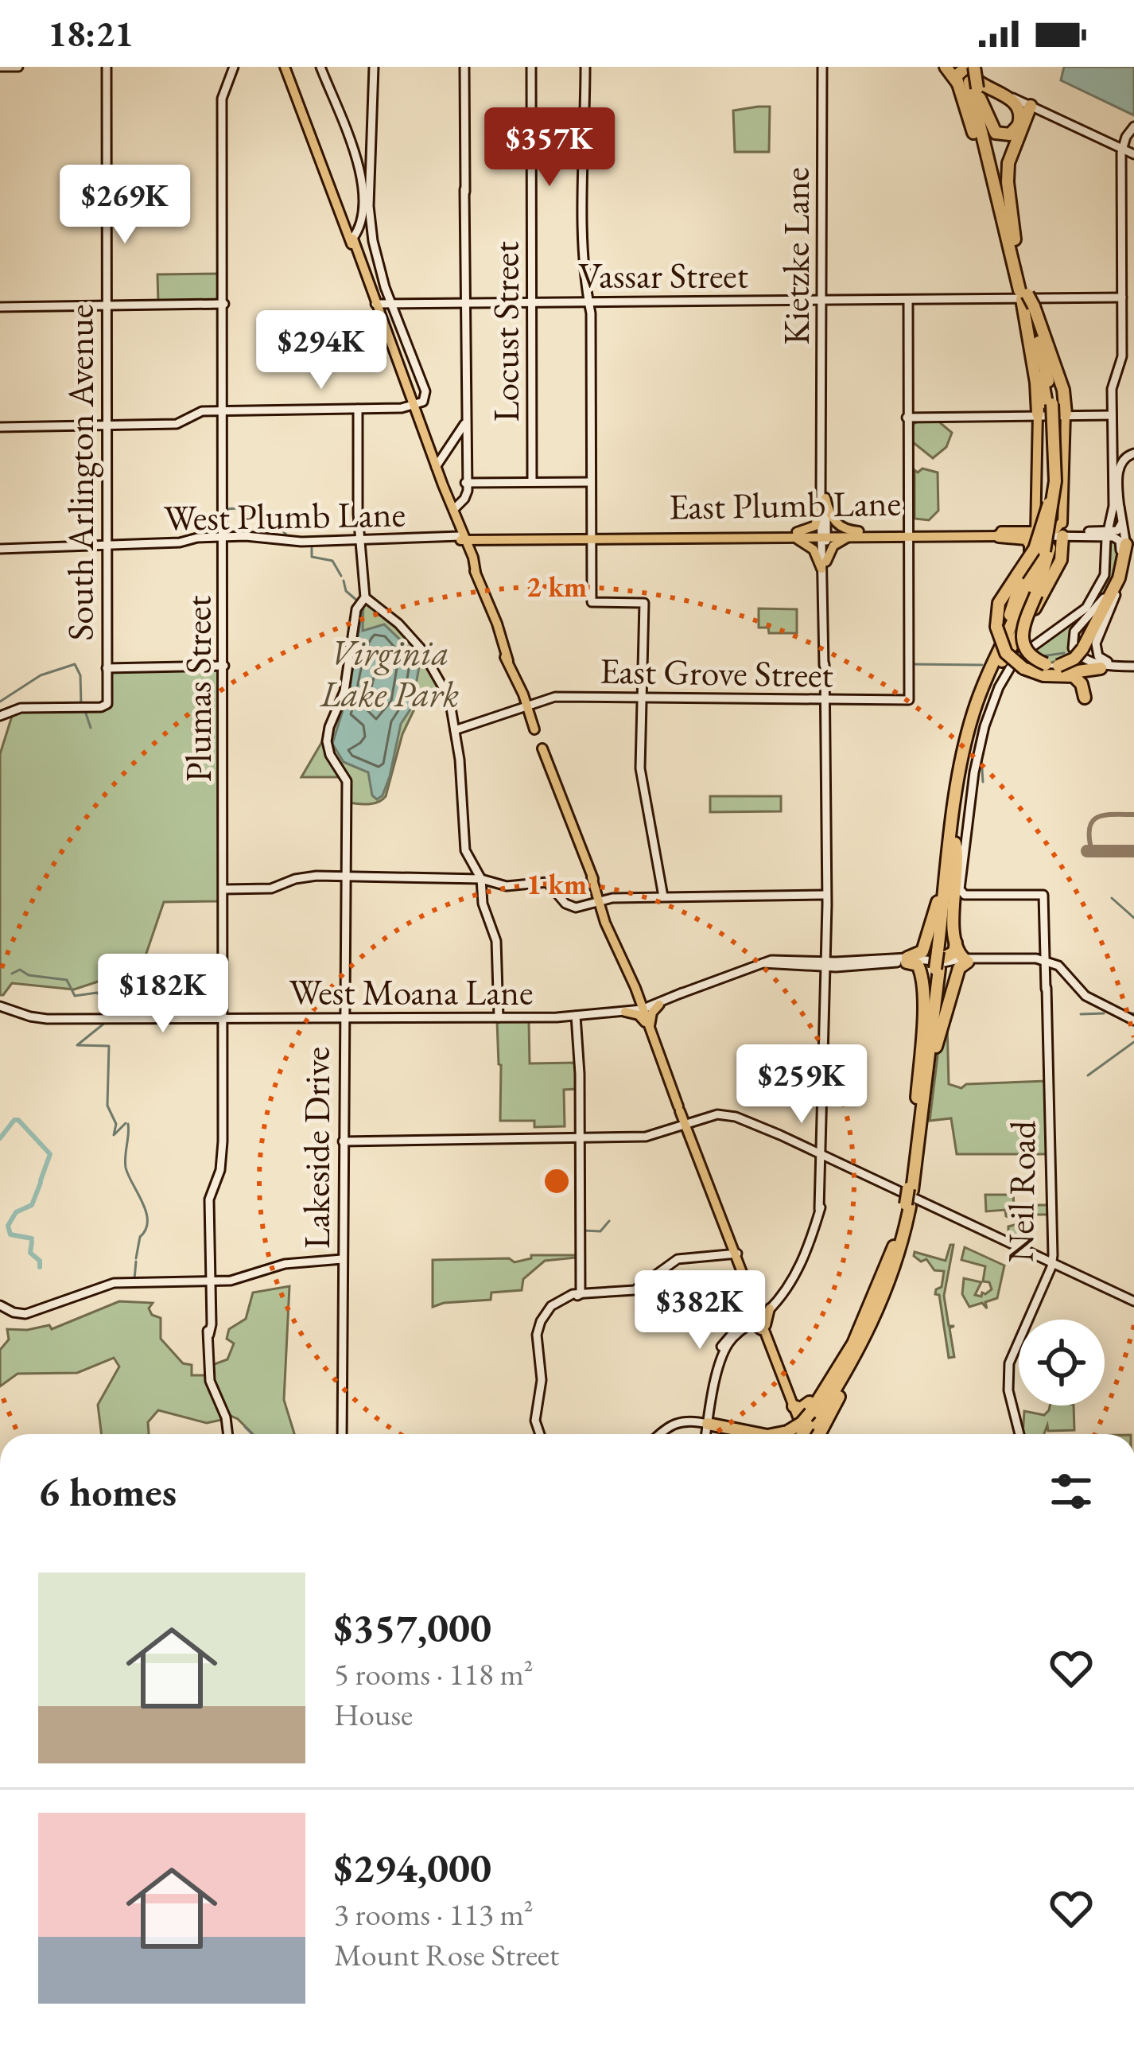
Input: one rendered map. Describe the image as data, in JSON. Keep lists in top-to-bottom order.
{
  "streets": {
    "main road": ["East Plumb Lane"],
    "street": [
      "Kietzke Lane",
      "Vassar Street",
      "Locust Street",
      "South Arlington Avenue",
      "West Plumb Lane",
      "East Grove Street",
      "Plumas Street",
      "West Moana Lane",
      "Lakeside Drive",
      "Neil Road"
    ]
  },
  "crossings": [
    ["Kietzke Lane", "Vassar Street"],
    ["Kietzke Lane", "East Plumb Lane"],
    ["Kietzke Lane", "East Grove Street"],
    ["Vassar Street", "Locust Street"],
    ["South Arlington Avenue", "West Plumb Lane"],
    ["East Plumb Lane", "West Plumb Lane"],
    ["East Plumb Lane", "East Grove Street"],
    ["East Plumb Lane", "Neil Road"],
    ["West Plumb Lane", "Plumas Street"],
    ["West Plumb Lane", "Lakeside Drive"],
    ["Plumas Street", "West Moana Lane"],
    ["West Moana Lane", "Lakeside Drive"]
  ],
  "parks": ["Virginia Lake Park"],
  "page": {
    "status": "18:21",
    "price": [
      "$357K",
      "$269K",
      "$294K",
      "$182K",
      "$259K",
      "$382K"
    ],
    "heading": "6 homes",
    "list": [
      {
        "name": "$357,000",
        "note": "5 rooms · 118 m² · House"
      },
      {
        "name": "$294,000",
        "note": "3 rooms · 113 m² · Mount Rose Street"
      }
    ]
  },
  "rings": ["2 km", "1 km"]
}
